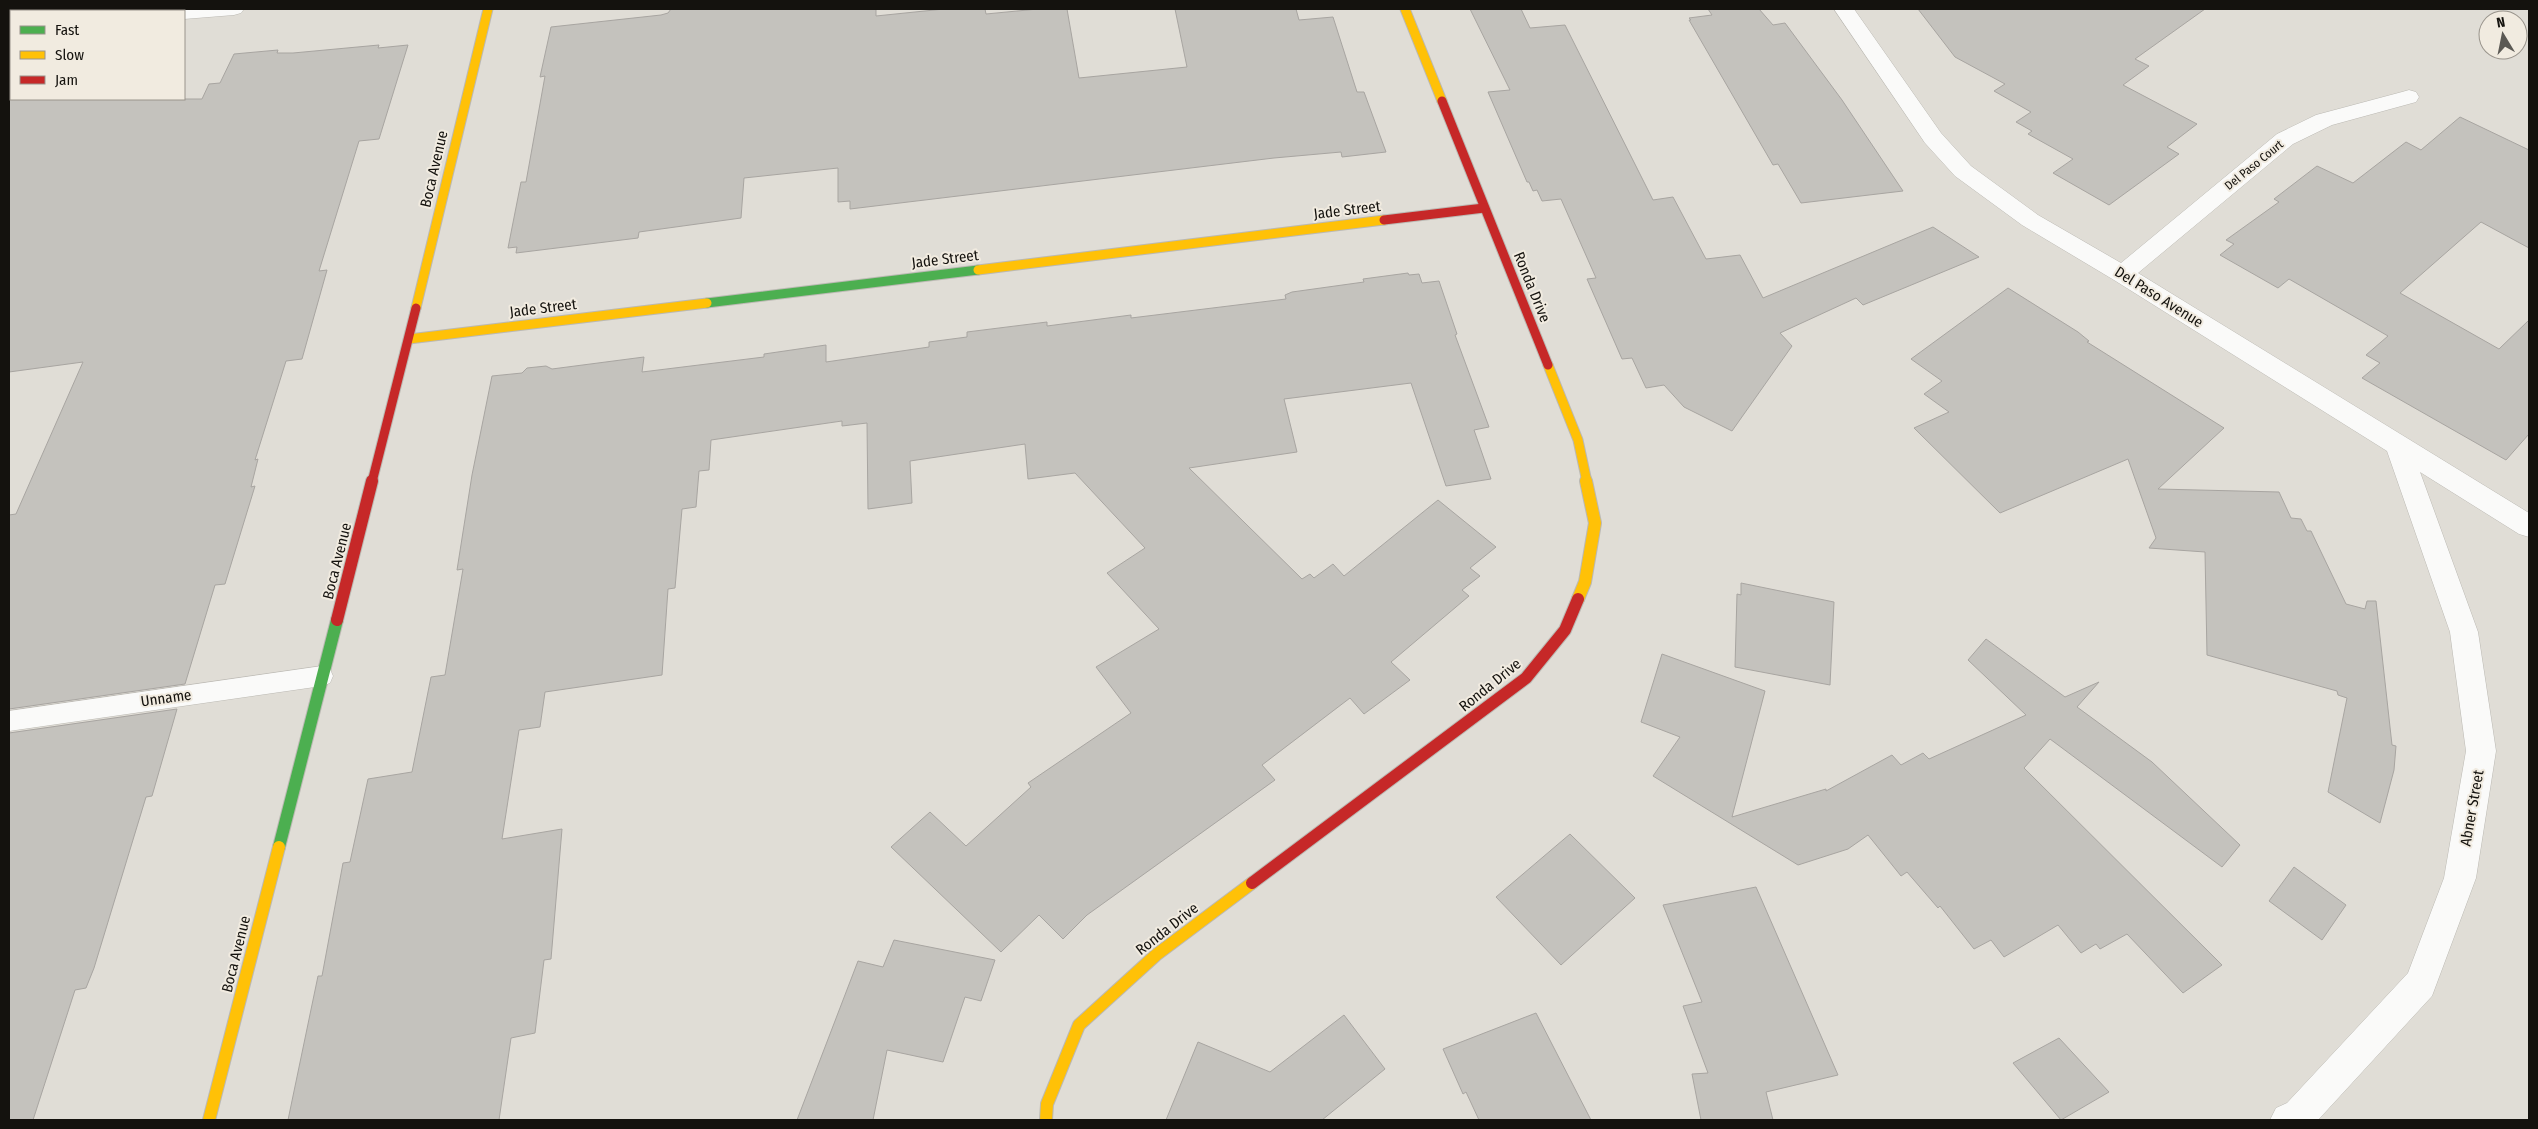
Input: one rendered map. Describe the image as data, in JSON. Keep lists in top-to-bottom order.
{
  "streets": {
    "street": [
      "Del Paso Court",
      "Boca Avenue",
      "Jade Street",
      "Ronda Drive",
      "Del Paso Avenue",
      "Abner Street"
    ],
    "lane": ["Unname"]
  },
  "crossings": [
    ["Del Paso Court", "Del Paso Avenue"],
    ["Boca Avenue", "Jade Street"],
    ["Boca Avenue", "Unname"],
    ["Jade Street", "Ronda Drive"],
    ["Del Paso Avenue", "Abner Street"]
  ],
  "legend": ["Fast", "Slow", "Jam"],
  "north": "top"
}
